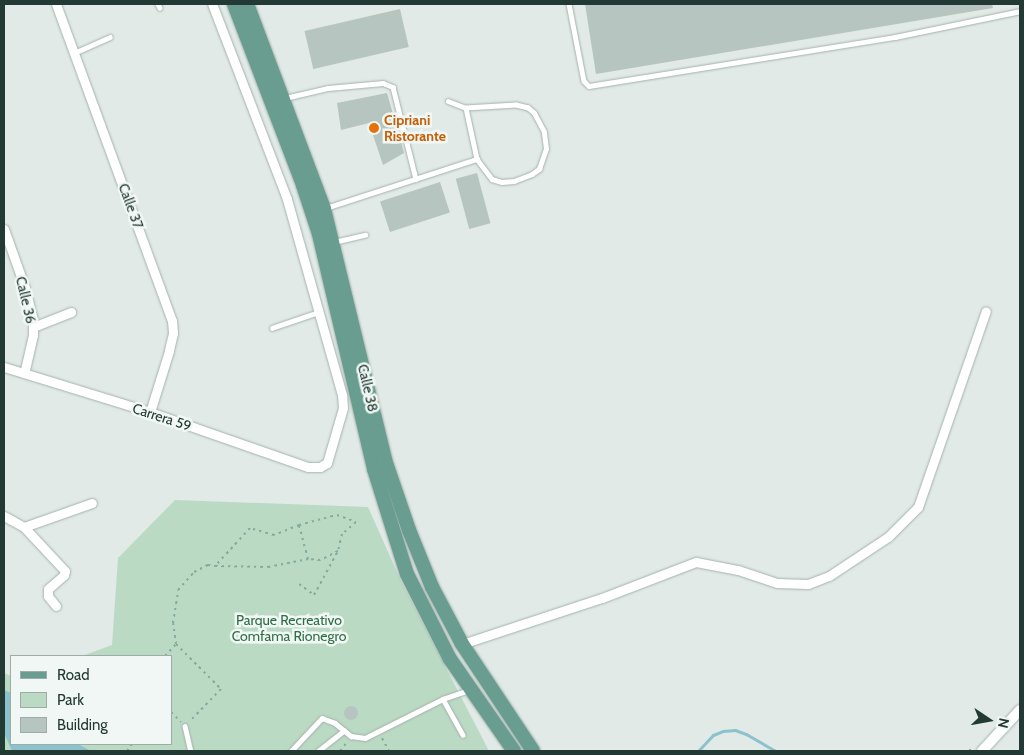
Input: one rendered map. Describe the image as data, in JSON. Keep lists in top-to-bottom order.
{
  "streets": {
    "main road": ["Calle 38"],
    "street": ["Calle 37", "Calle 36", "Carrera 59"]
  },
  "crossings": [
    ["Calle 37", "Carrera 59"],
    ["Calle 36", "Carrera 59"],
    ["Calle 38", "Carrera 59"]
  ],
  "parks": ["Parque Recreativo Comfama Rionegro"],
  "places": ["Cipriani Ristorante"],
  "legend": ["Road", "Park", "Building"],
  "north": "right"
}
